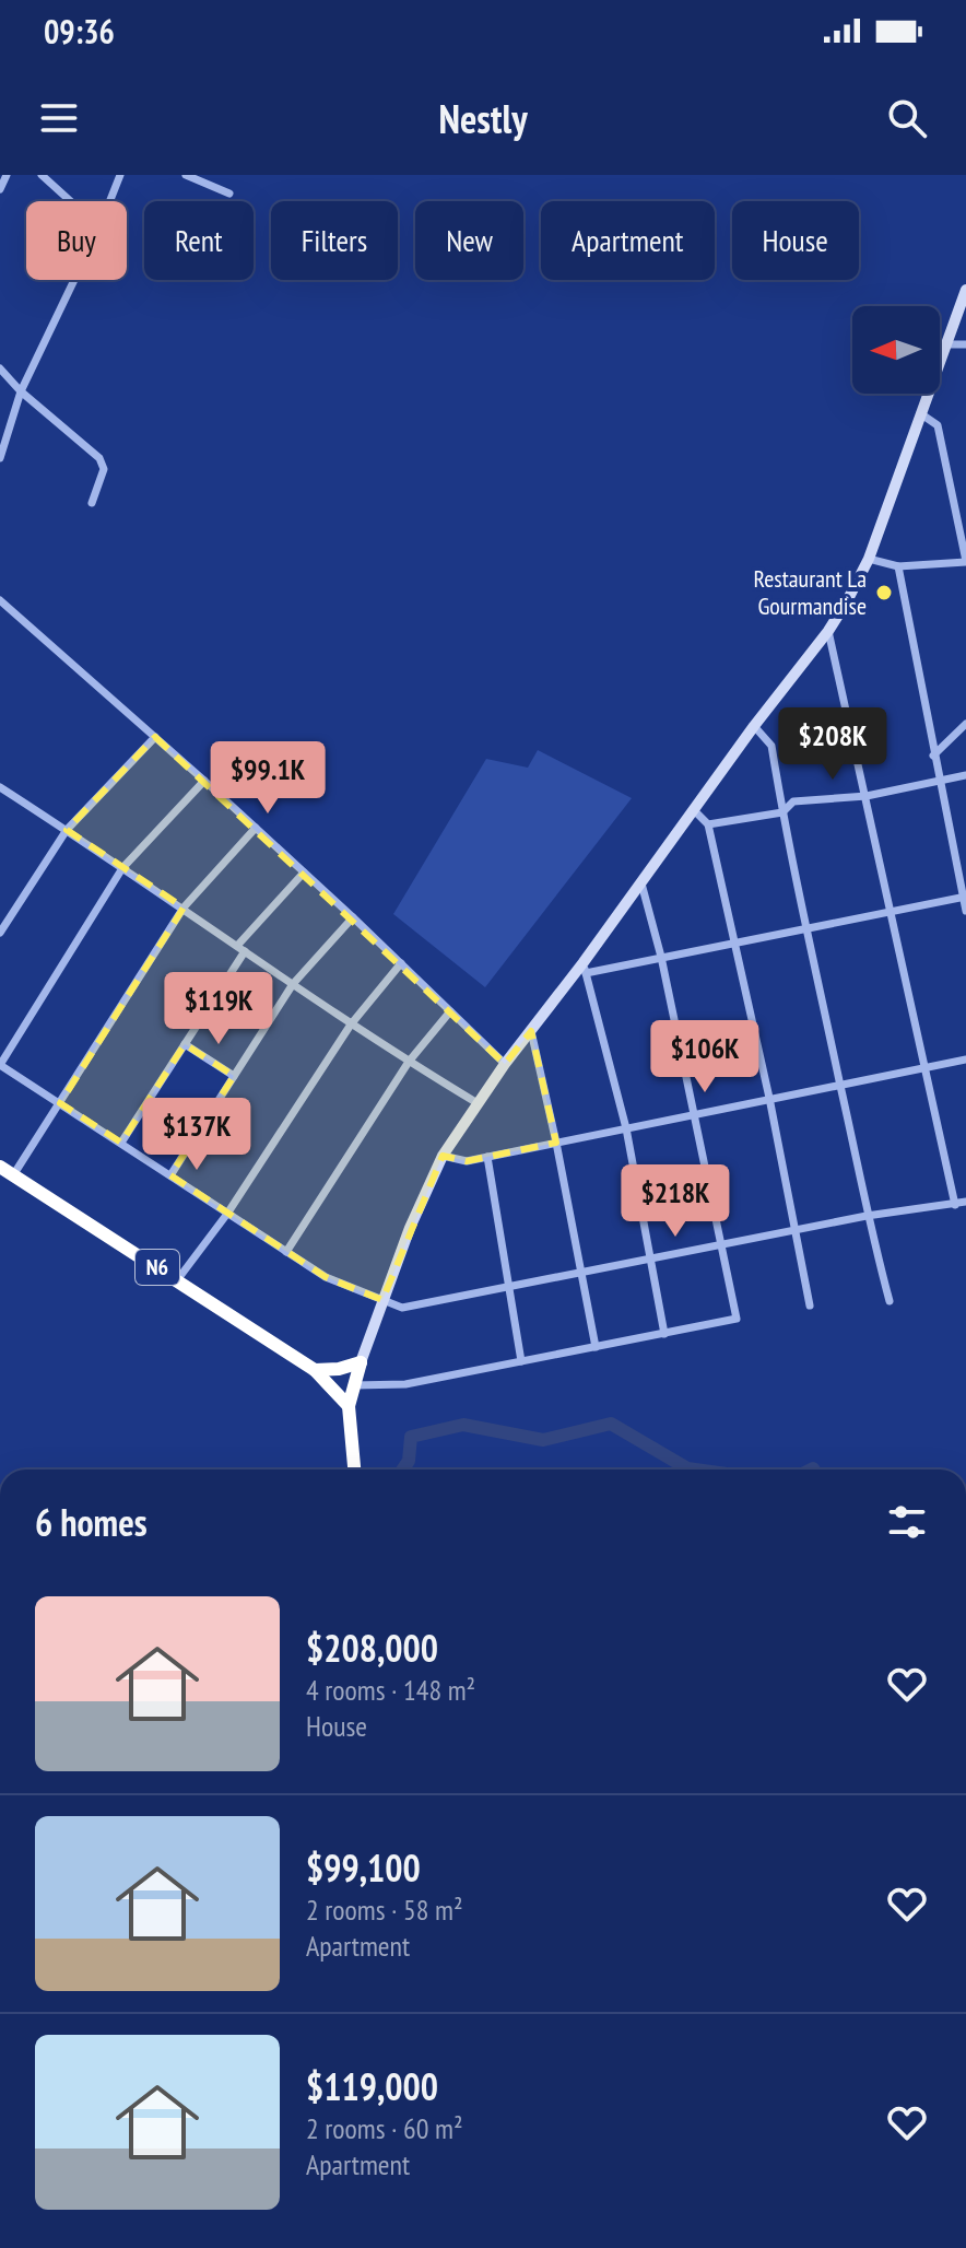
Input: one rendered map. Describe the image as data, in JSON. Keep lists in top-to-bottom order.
{
  "streets": {
    "highway": ["N6"]
  },
  "places": ["Restaurant La Gourmandise"],
  "north": "left",
  "page": {
    "status": "09:36",
    "header": "Nestly",
    "chip": [
      "Buy",
      "Rent",
      "Filters",
      "New",
      "Apartment",
      "House"
    ],
    "price": [
      "$208K",
      "$99.1K",
      "$119K",
      "$106K",
      "$137K",
      "$218K"
    ],
    "heading": "6 homes",
    "list": [
      {
        "name": "$208,000",
        "note": "4 rooms · 148 m² · House"
      },
      {
        "name": "$99,100",
        "note": "2 rooms · 58 m² · Apartment"
      },
      {
        "name": "$119,000",
        "note": "2 rooms · 60 m² · Apartment"
      }
    ]
  }
}
